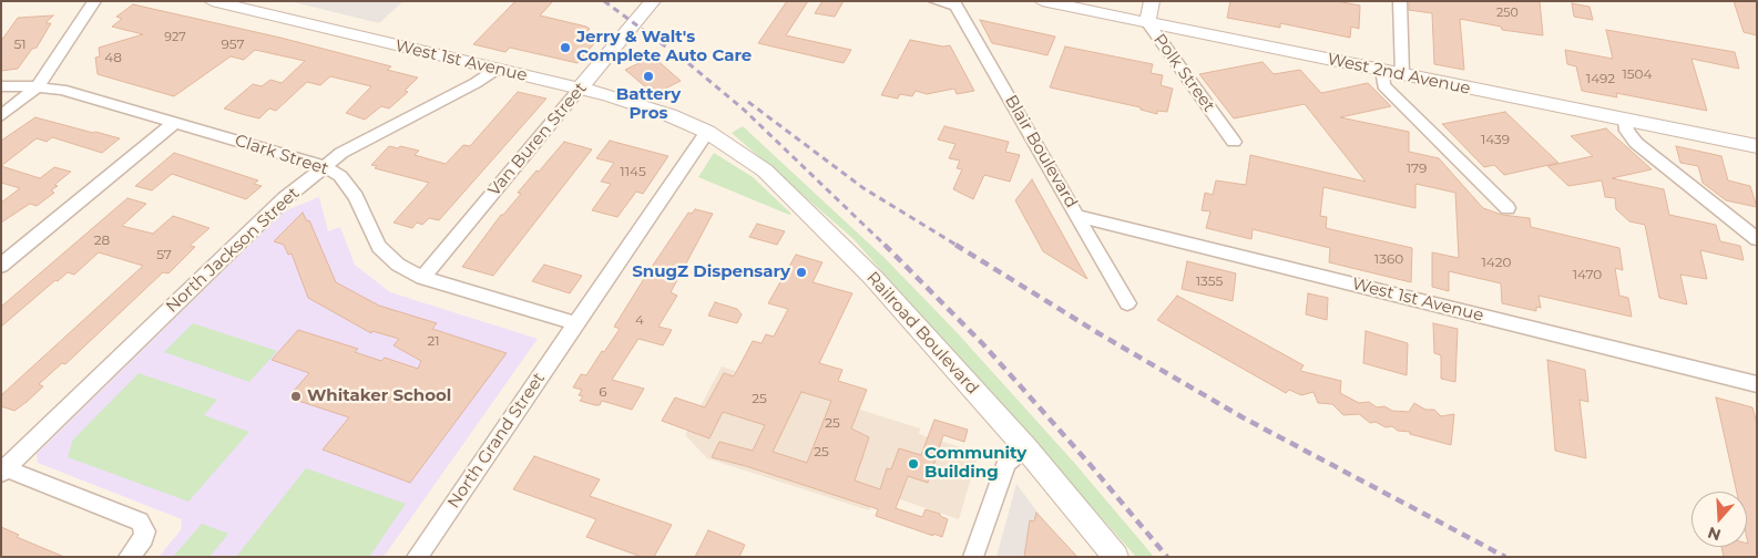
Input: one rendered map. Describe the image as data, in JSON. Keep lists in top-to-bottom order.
{
  "streets": {
    "street": [
      "West 1st Avenue",
      "Polk Street",
      "West 2nd Avenue",
      "Van Buren Street",
      "Blair Boulevard",
      "Clark Street",
      "North Jackson Street",
      "Railroad Boulevard",
      "North Grand Street"
    ]
  },
  "crossings": [
    ["West 1st Avenue", "Van Buren Street"],
    ["West 1st Avenue", "Blair Boulevard"],
    ["West 1st Avenue", "North Jackson Street"],
    ["West 1st Avenue", "Railroad Boulevard"],
    ["West 1st Avenue", "North Grand Street"],
    ["Polk Street", "West 2nd Avenue"],
    ["Van Buren Street", "Clark Street"],
    ["Clark Street", "North Jackson Street"],
    ["Clark Street", "North Grand Street"],
    ["Railroad Boulevard", "North Grand Street"]
  ],
  "places": [
    "Jerry & Walt's Complete Auto Care",
    "Battery Pros",
    "SnugZ Dispensary",
    "Whitaker School",
    "Community Building"
  ],
  "house_numbers": [
    "250",
    "927",
    "51",
    "957",
    "48",
    "1504",
    "1492",
    "1439",
    "179",
    "1145",
    "28",
    "57",
    "1360",
    "1420",
    "1470",
    "1355",
    "4",
    "21",
    "6",
    "25",
    "25",
    "25"
  ],
  "north": "bottom"
}
